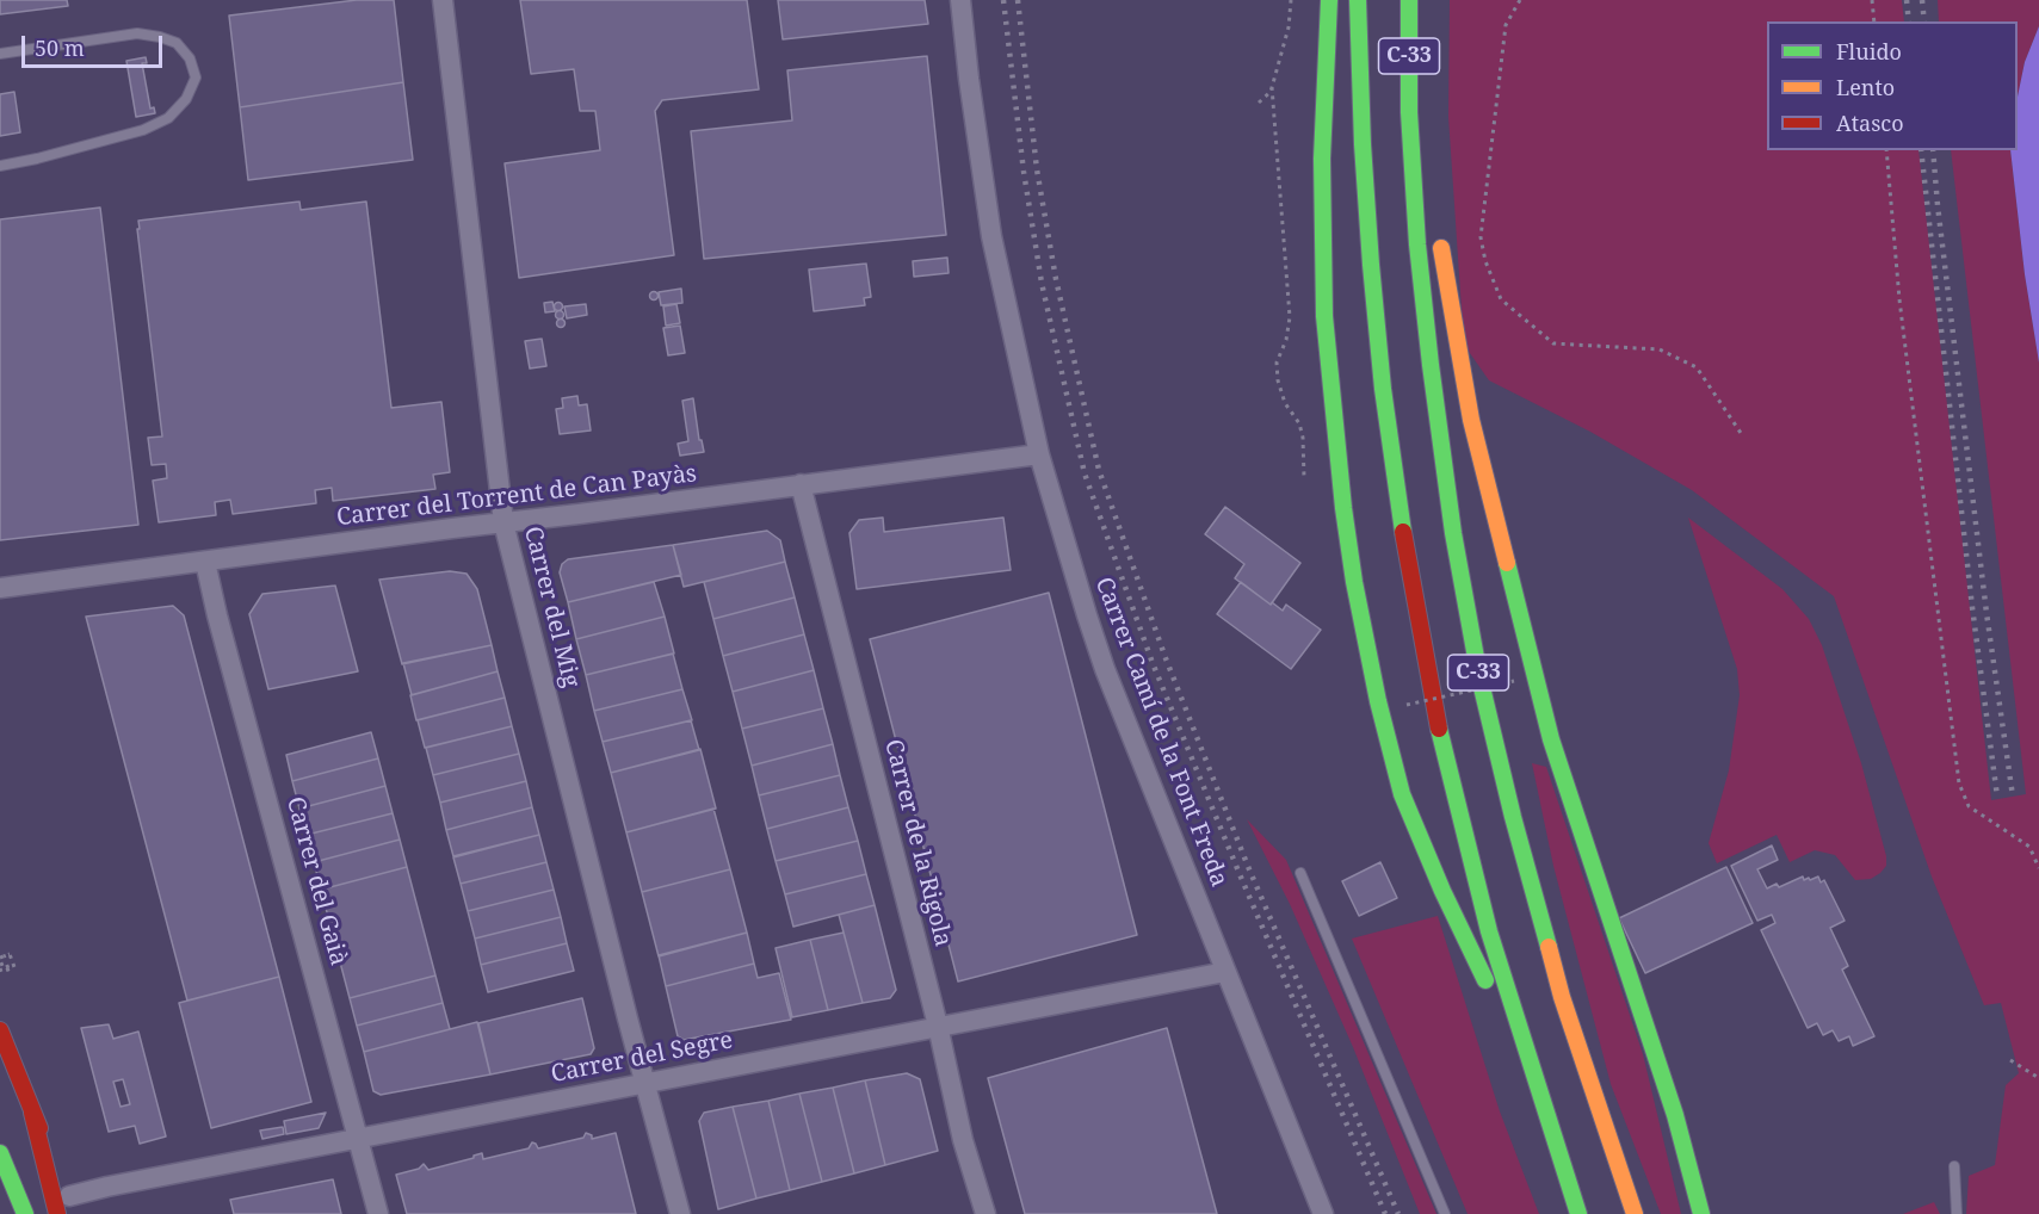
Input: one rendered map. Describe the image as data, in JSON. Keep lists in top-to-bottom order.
{
  "streets": {
    "main road": ["C-33"],
    "street": [
      "Carrer del Torrent de Can Payàs",
      "Carrer del Mig",
      "Carrer Camí de la Font Freda",
      "Carrer de la Rigola",
      "Carrer del Gaià",
      "Carrer del Segre"
    ]
  },
  "crossings": [
    ["Carrer del Torrent de Can Payàs", "Carrer del Mig"],
    ["Carrer del Torrent de Can Payàs", "Carrer Camí de la Font Freda"],
    ["Carrer del Torrent de Can Payàs", "Carrer de la Rigola"],
    ["Carrer del Torrent de Can Payàs", "Carrer del Gaià"],
    ["Carrer del Mig", "Carrer del Segre"],
    ["Carrer Camí de la Font Freda", "Carrer del Segre"],
    ["Carrer de la Rigola", "Carrer del Segre"],
    ["Carrer del Gaià", "Carrer del Segre"]
  ],
  "legend": ["Fluido", "Lento", "Atasco"],
  "scale_bar": "50 m"
}
